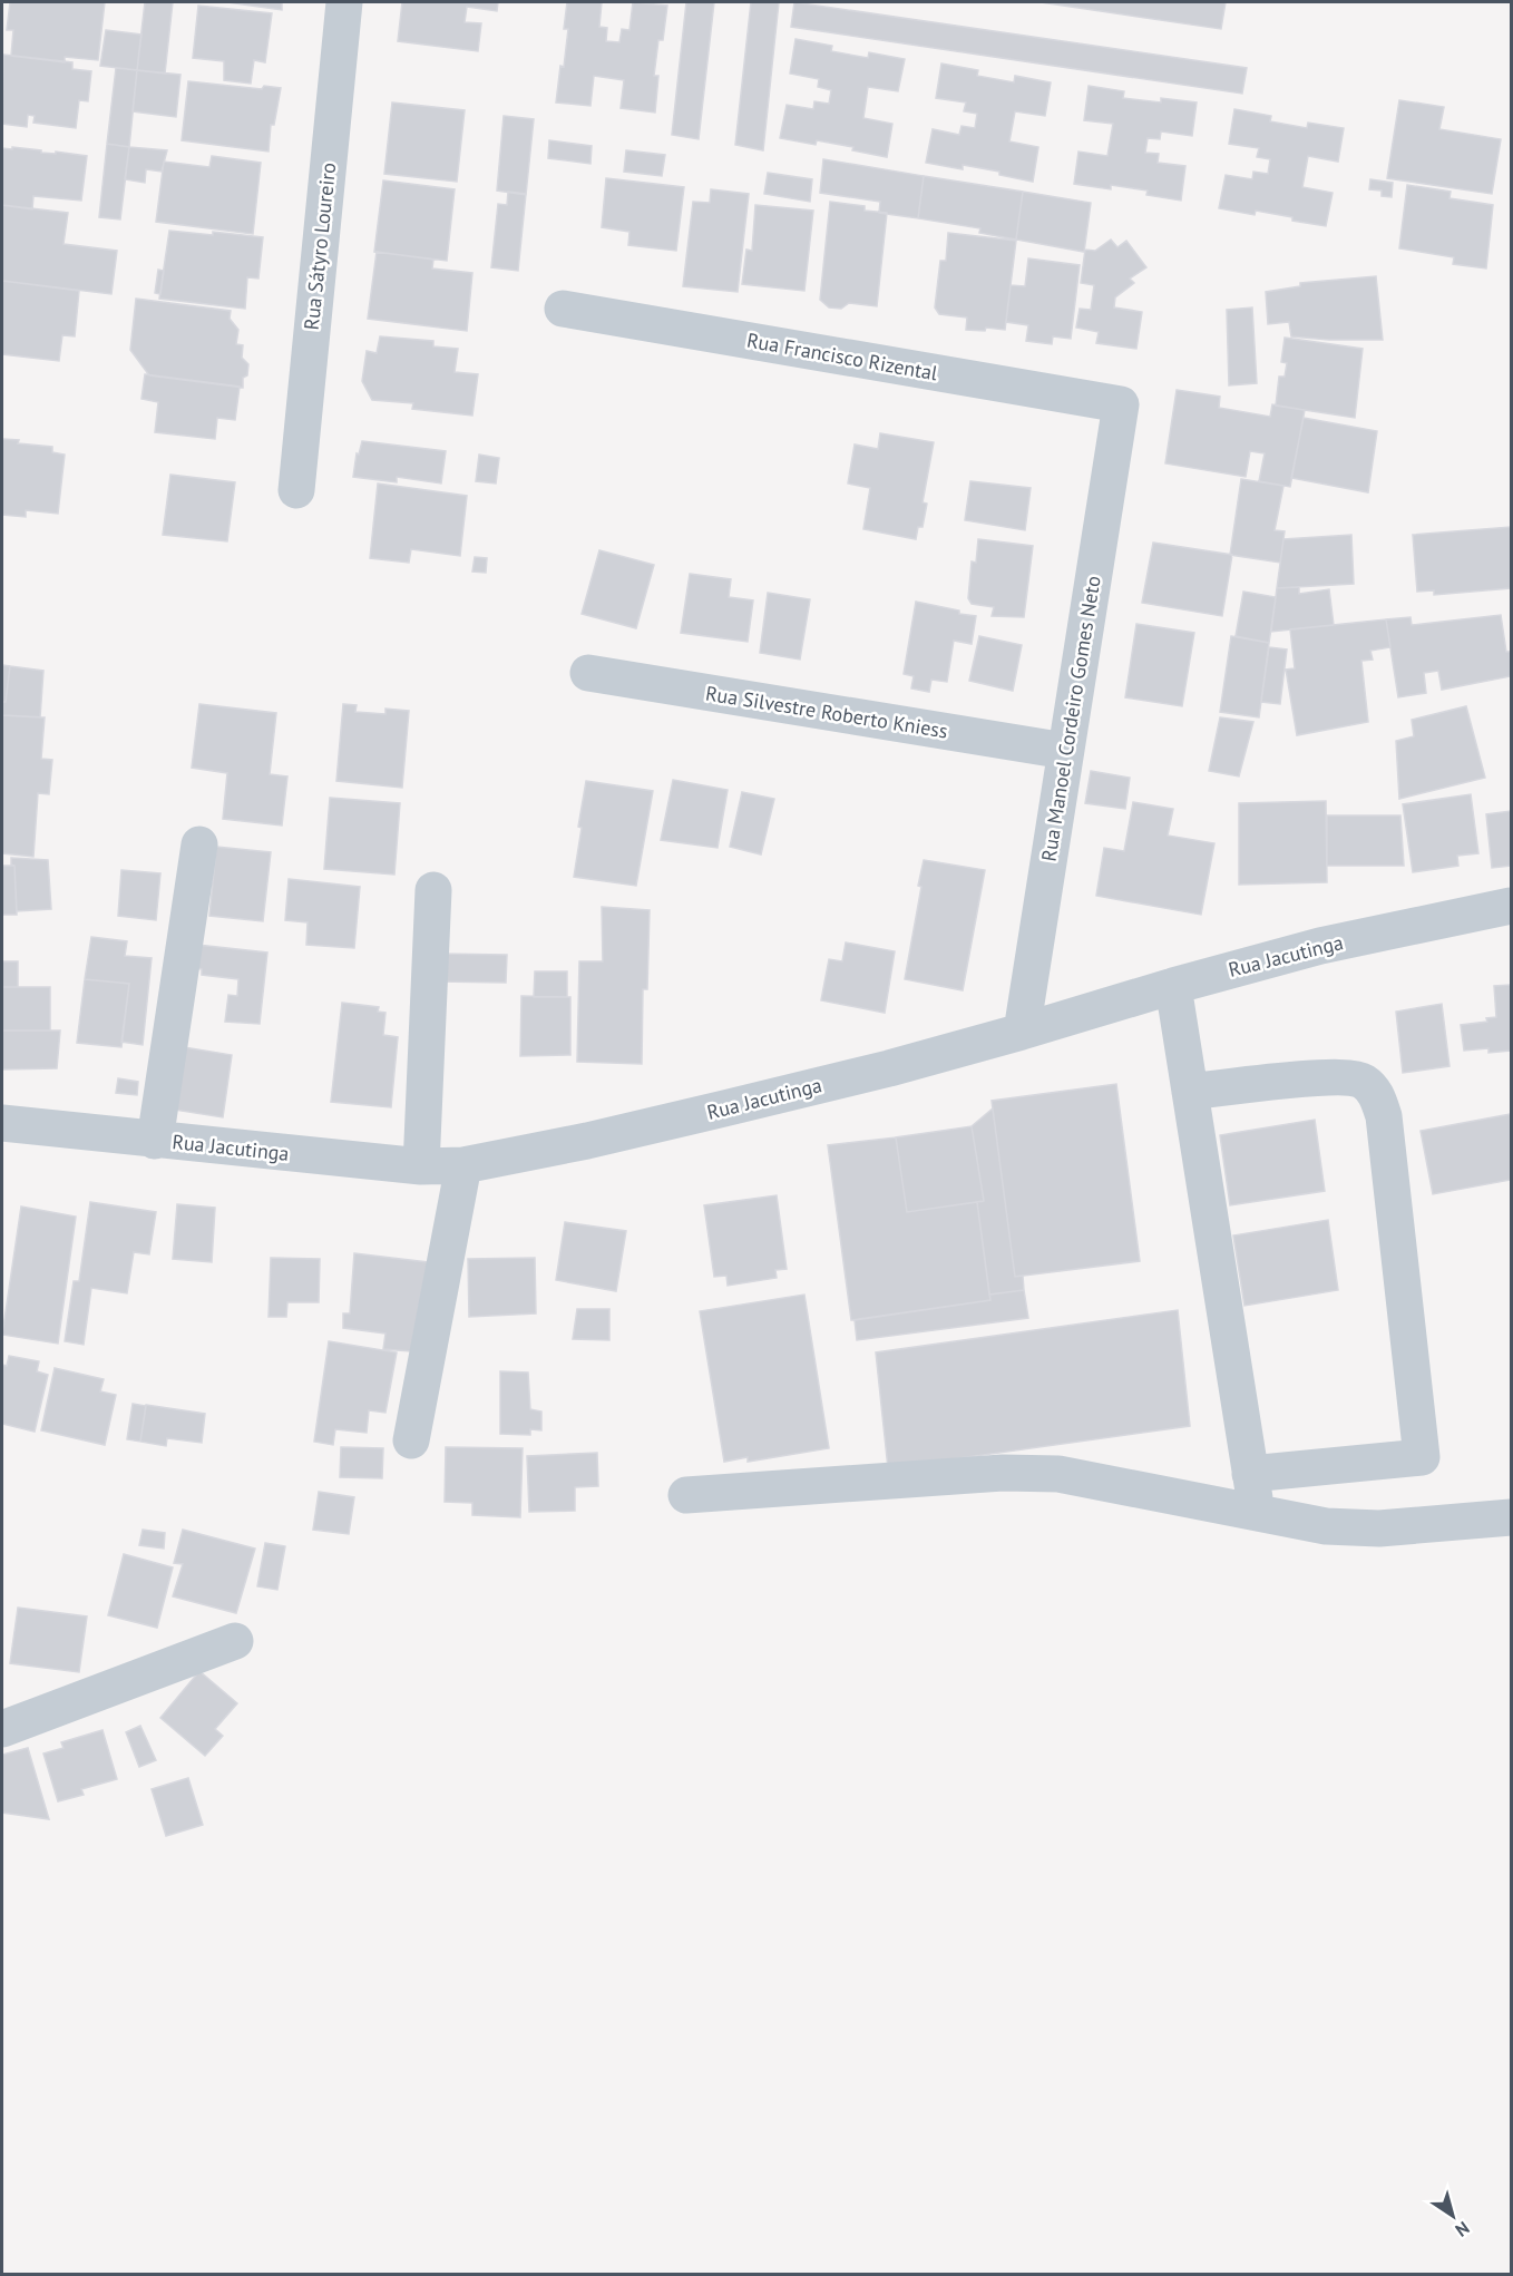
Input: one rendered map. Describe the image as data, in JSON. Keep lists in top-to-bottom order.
{
  "streets": {
    "street": [
      "Rua Sátyro Loureiro",
      "Rua Francisco Rizental",
      "Rua Silvestre Roberto Kniess",
      "Rua Manoel Cordeiro Gomes Neto",
      "Rua Jacutinga"
    ]
  },
  "crossings": [
    ["Rua Francisco Rizental", "Rua Manoel Cordeiro Gomes Neto"],
    ["Rua Silvestre Roberto Kniess", "Rua Manoel Cordeiro Gomes Neto"],
    ["Rua Manoel Cordeiro Gomes Neto", "Rua Jacutinga"]
  ],
  "north": "bottom right"
}
